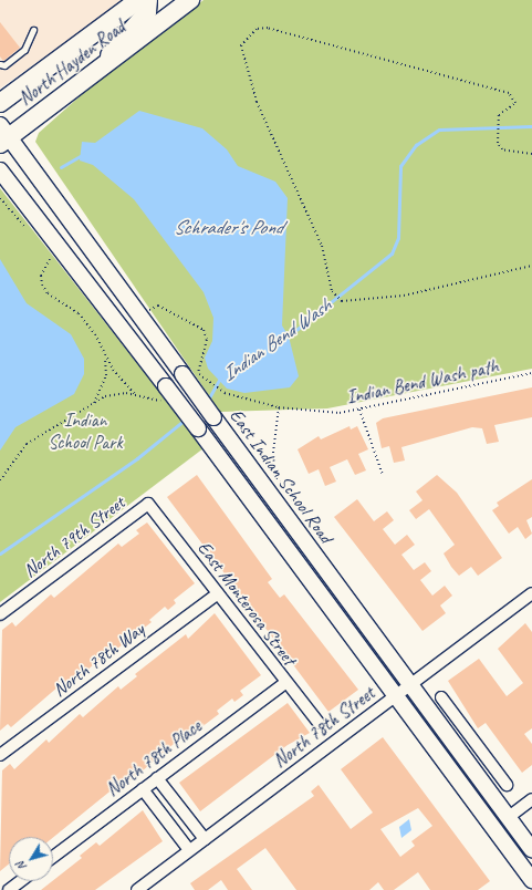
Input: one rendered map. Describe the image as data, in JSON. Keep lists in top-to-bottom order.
{
  "streets": {
    "main road": ["North Hayden Road", "East Indian School Road"],
    "street": [
      "North 79th Street",
      "East Monterosa Street",
      "North 78th Way",
      "North 78th Street",
      "North 78th Place"
    ],
    "path": ["Indian Bend Wash path"]
  },
  "crossings": [
    ["North Hayden Road", "East Indian School Road"],
    ["Indian Bend Wash path", "East Indian School Road"],
    ["East Indian School Road", "North 78th Street"],
    ["North 79th Street", "East Monterosa Street"],
    ["East Monterosa Street", "North 78th Way"],
    ["East Monterosa Street", "North 78th Place"]
  ],
  "water": ["Schrader's Pond", "Indian Bend Wash"],
  "parks": ["Indian School Park"],
  "north": "bottom left"
}
